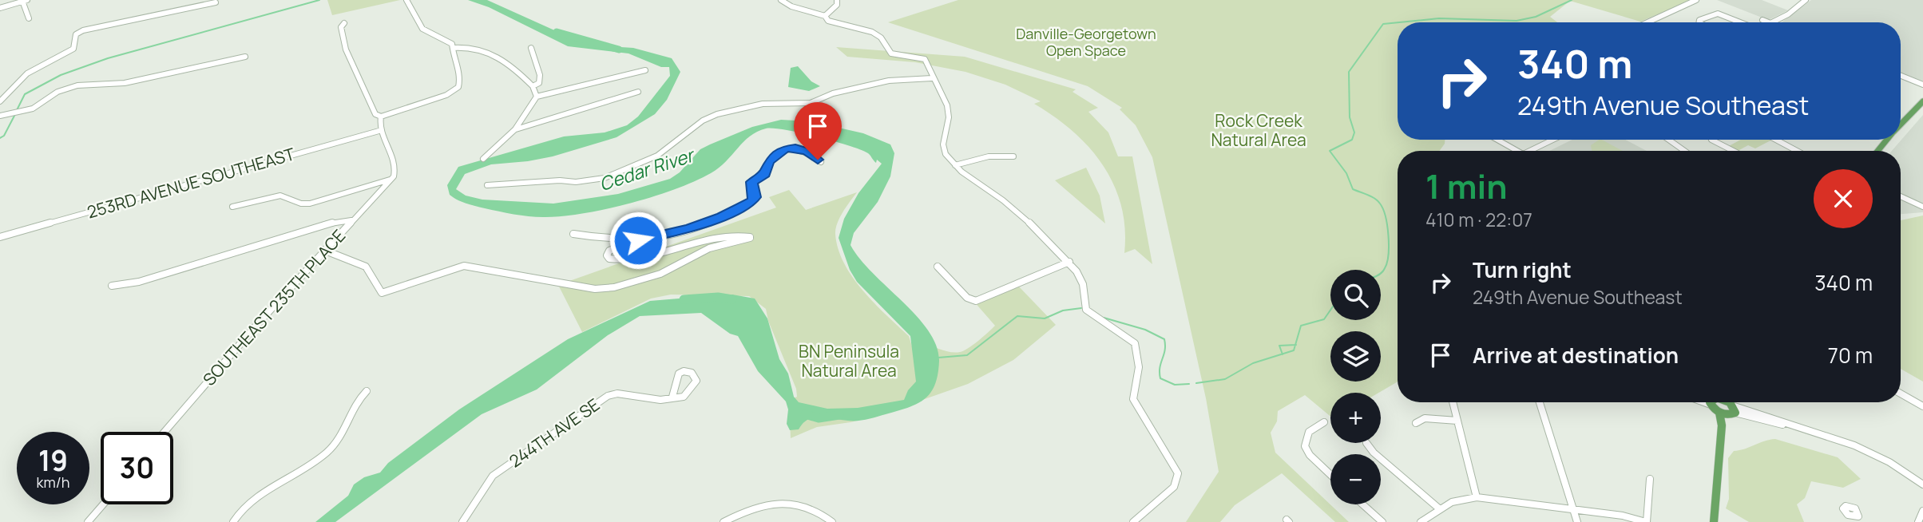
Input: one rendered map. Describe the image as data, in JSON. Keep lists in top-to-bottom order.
{
  "streets": {
    "street": ["253RD AVENUE SOUTHEAST", "SOUTHEAST 235TH PLACE", "244TH AVE SE"]
  },
  "crossings": [
    ["253RD AVENUE SOUTHEAST", "SOUTHEAST 235TH PLACE"]
  ],
  "water": ["Cedar River"],
  "parks": ["Danville-Georgetown Open Space", "Rock Creek Natural Area", "BN Peninsula Natural Area"],
  "page": {
    "turn": ["340 m", "249th Avenue Southeast"],
    "heading": ["1 min", "410 m · 22:07"],
    "list": [
      {
        "name": "Turn right",
        "note": "249th Avenue Southeast",
        "value": "340 m"
      },
      {
        "name": "Arrive at destination",
        "value": "70 m"
      }
    ],
    "map_buttons": ["+", "−"],
    "speed": "19 km/h",
    "limit": "30"
  }
}
